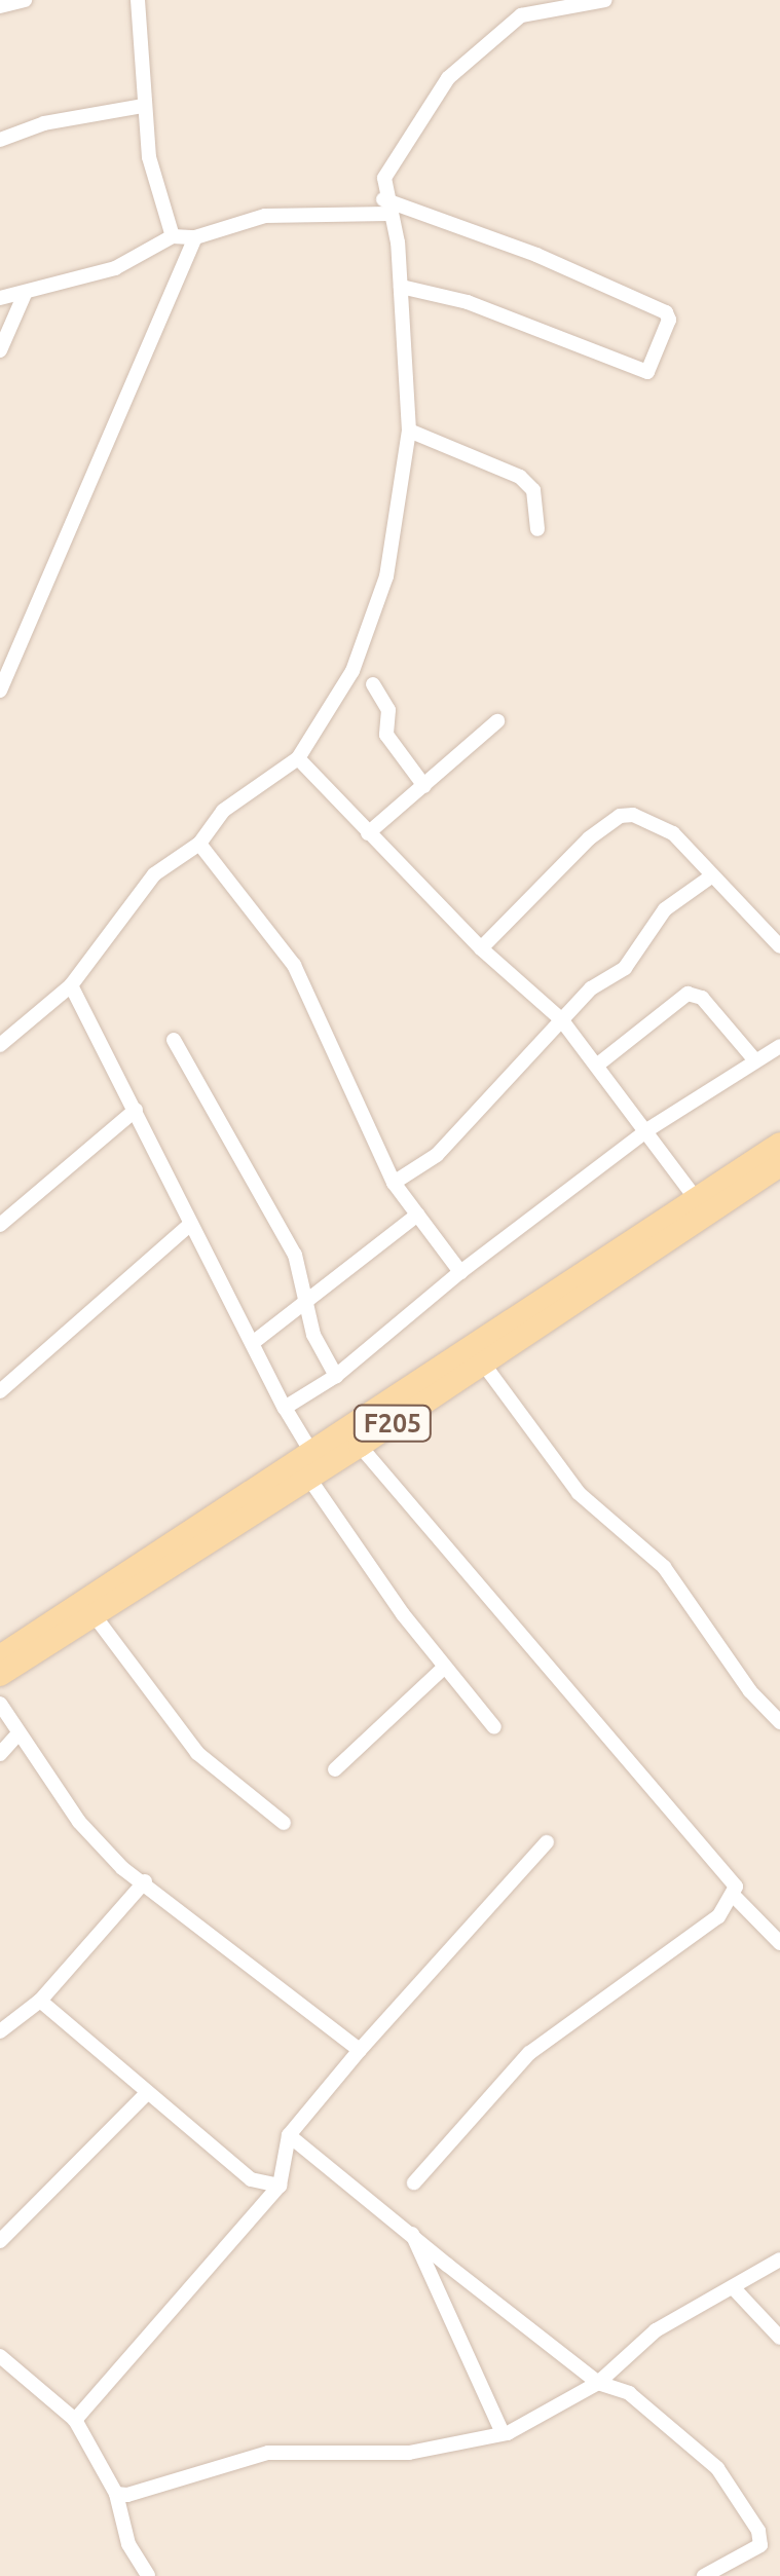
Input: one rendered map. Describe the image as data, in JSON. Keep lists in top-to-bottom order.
{
  "streets": {
    "main road": ["F205"]
  }
}
